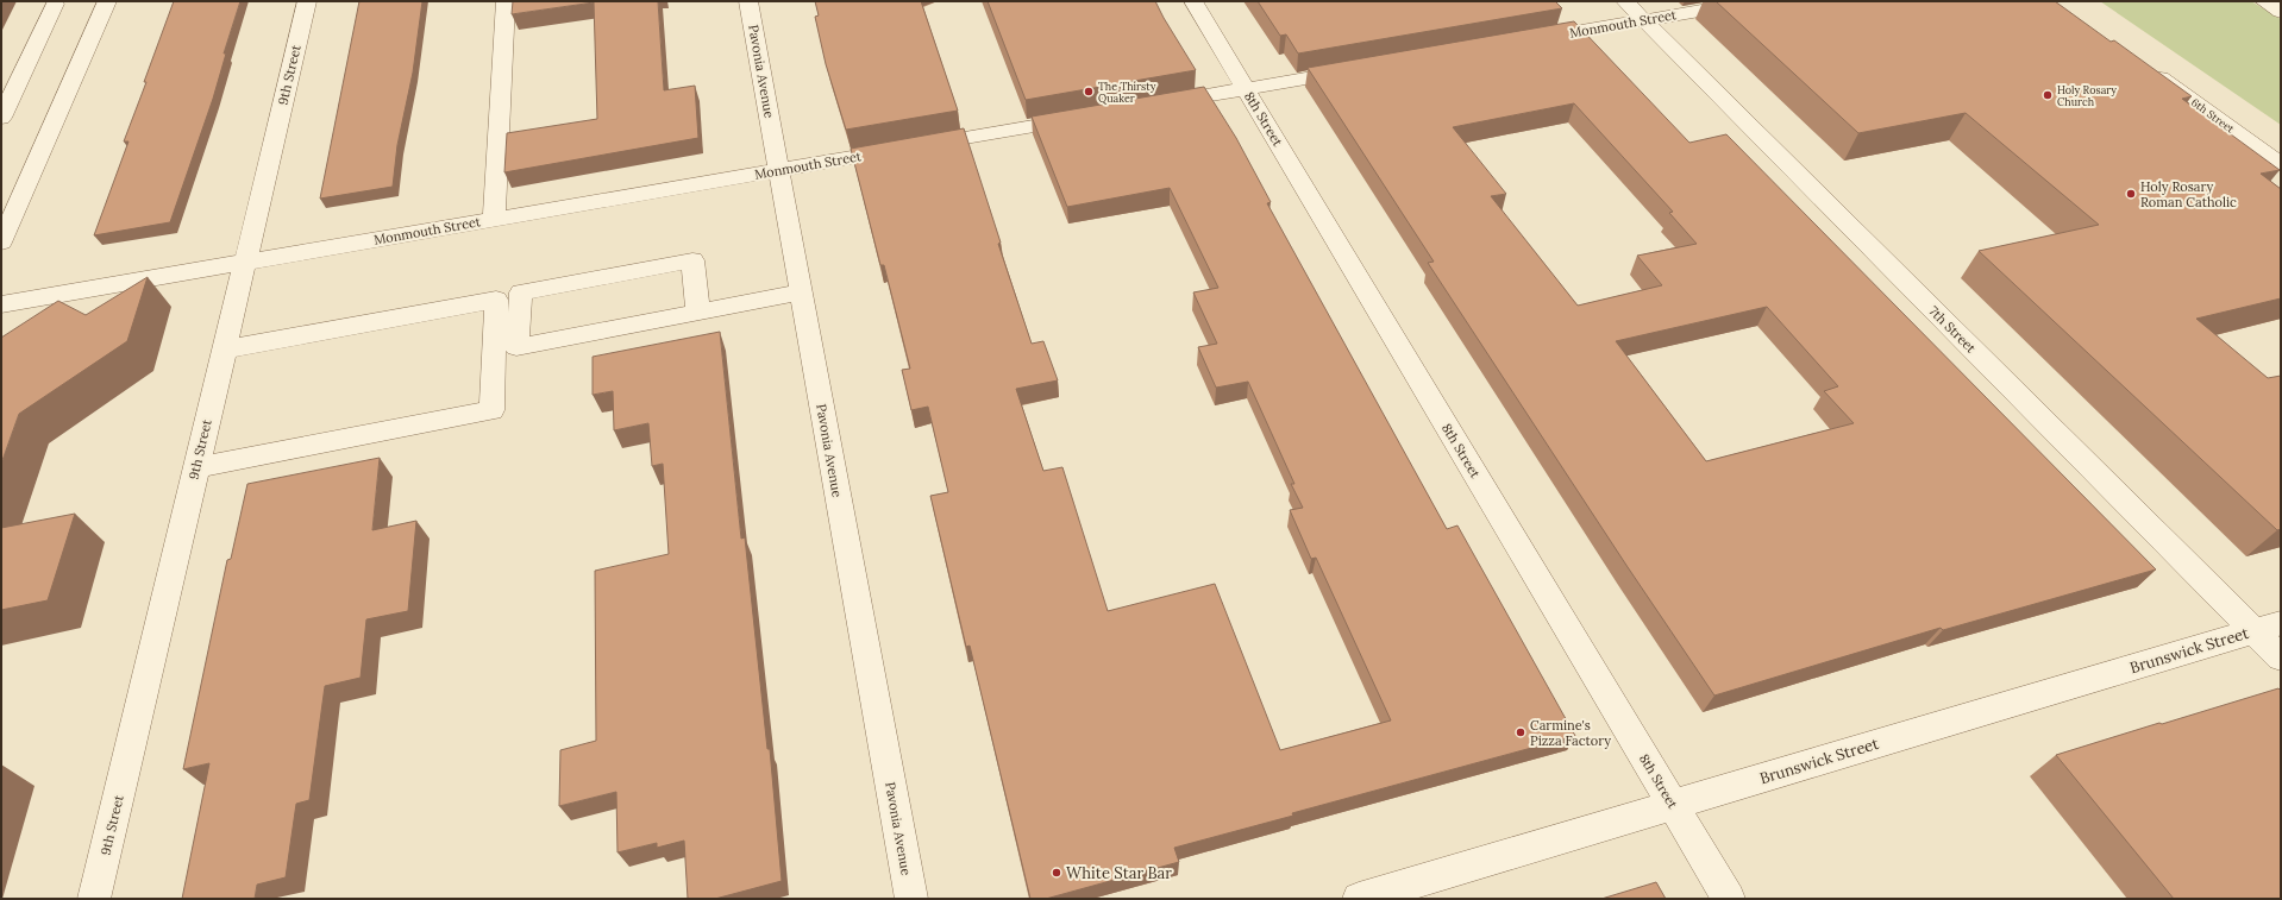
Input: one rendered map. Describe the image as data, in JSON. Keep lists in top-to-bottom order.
{
  "streets": {
    "street": [
      "Monmouth Street",
      "Pavonia Avenue",
      "9th Street",
      "6th Street",
      "8th Street",
      "7th Street",
      "Brunswick Street"
    ]
  },
  "crossings": [
    ["Monmouth Street", "Pavonia Avenue"],
    ["Monmouth Street", "9th Street"],
    ["Monmouth Street", "7th Street"],
    ["8th Street", "Brunswick Street"],
    ["7th Street", "Brunswick Street"]
  ],
  "places": [
    "The Thirsty Quaker",
    "Holy Rosary Church",
    "Holy Rosary Roman Catholic",
    "Carmine's Pizza Factory",
    "White Star Bar"
  ]
}
